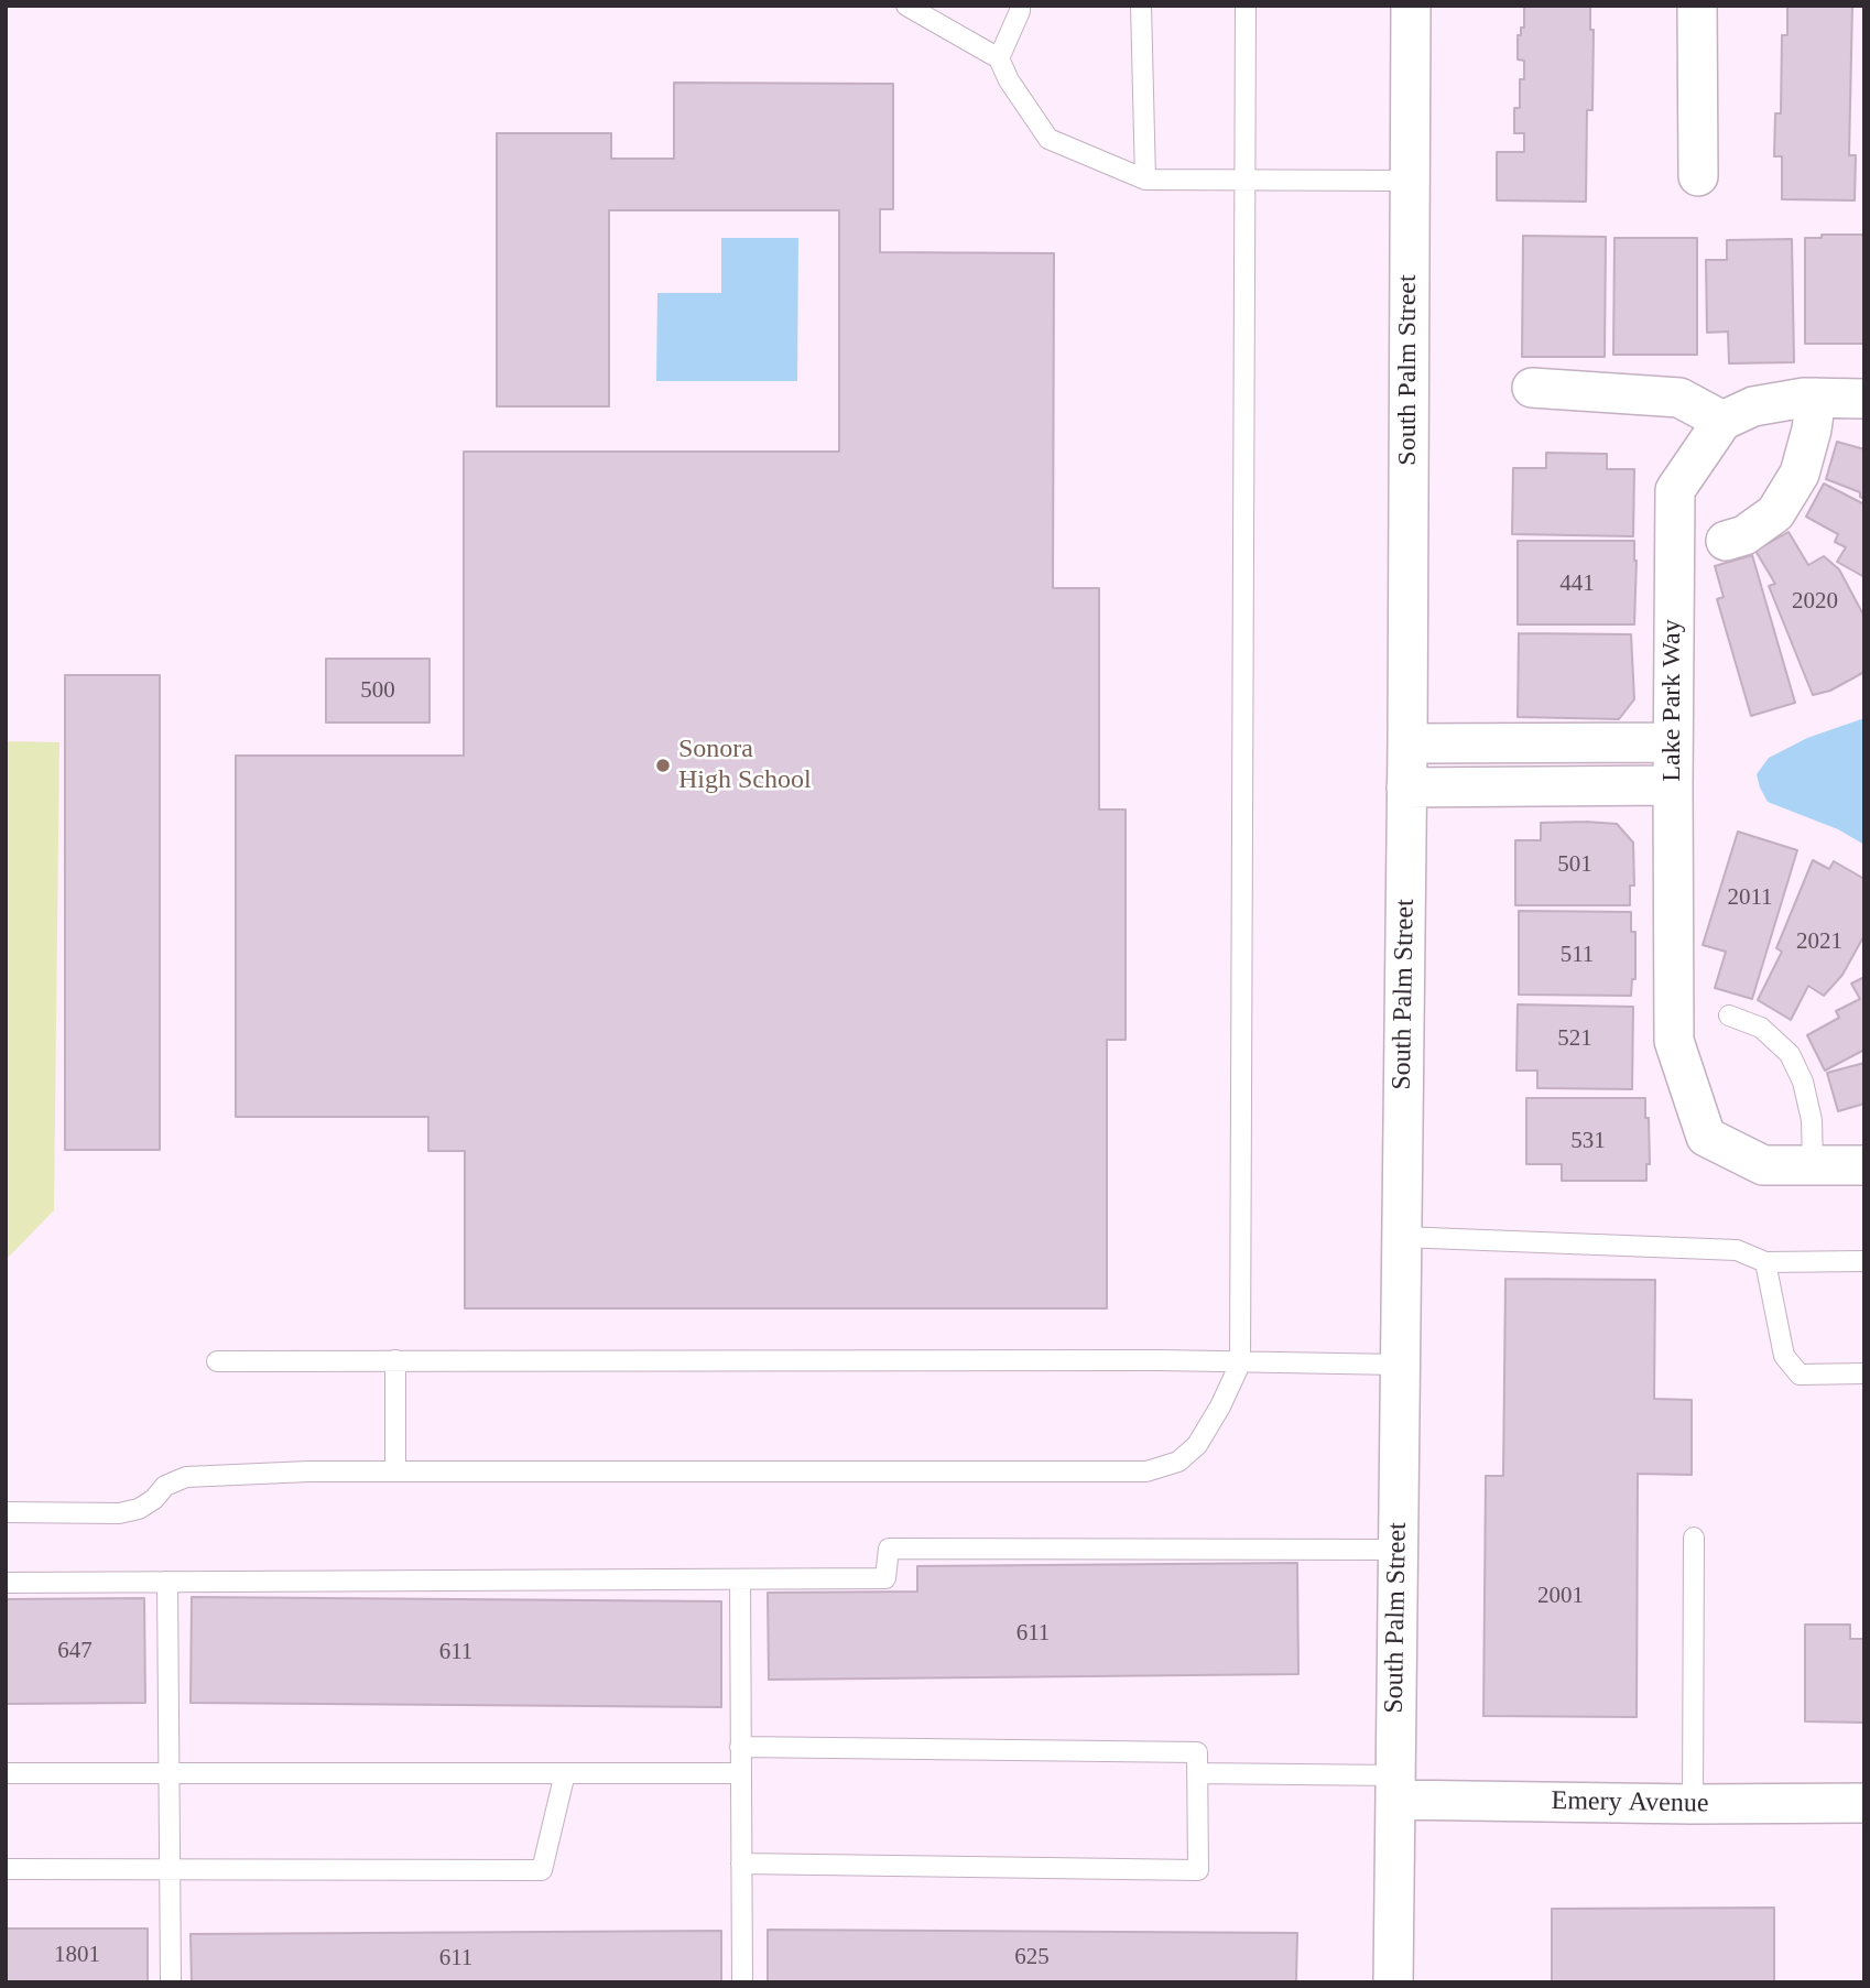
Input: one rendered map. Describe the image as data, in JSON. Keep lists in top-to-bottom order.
{
  "streets": {
    "street": ["South Palm Street", "Lake Park Way", "Emery Avenue"]
  },
  "crossings": [
    ["South Palm Street", "Emery Avenue"]
  ],
  "places": ["Sonora High School"],
  "house_numbers": [
    "441",
    "2020",
    "500",
    "501",
    "2011",
    "2021",
    "511",
    "521",
    "531",
    "2001",
    "611",
    "647",
    "611",
    "1801",
    "625",
    "611"
  ]
}
